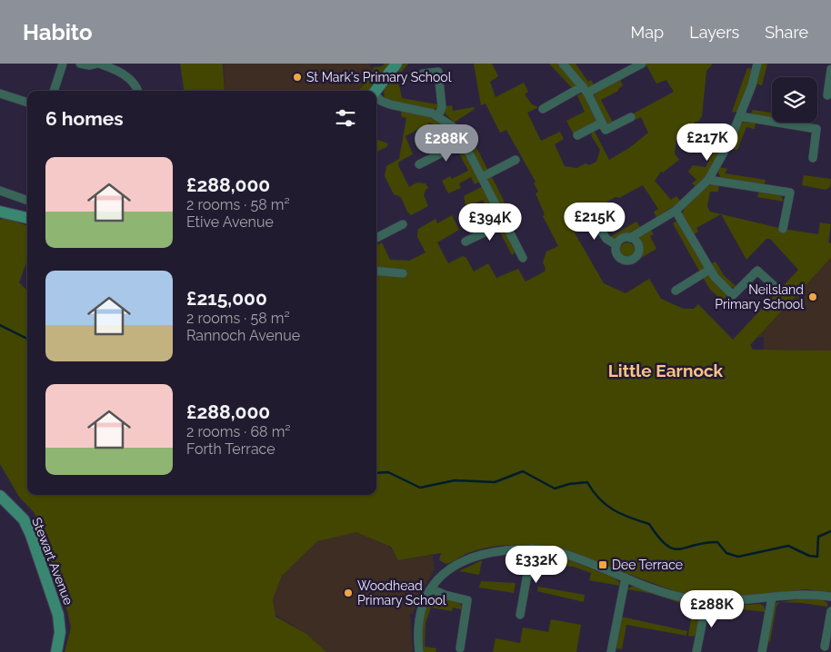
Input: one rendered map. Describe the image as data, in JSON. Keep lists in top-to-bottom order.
{
  "streets": {
    "street": ["Stewart Avenue"]
  },
  "districts": ["Little Earnock"],
  "places": {
    "other": ["St Mark's Primary School", "Neilsland Primary School", "Woodhead Primary School"],
    "transit": ["Dee Terrace"]
  },
  "page": {
    "header": "Habito",
    "nav": ["Map", "Layers", "Share"],
    "heading": "6 homes",
    "price": [
      "£217K",
      "£288K",
      "£215K",
      "£394K",
      "£332K",
      "£288K"
    ],
    "list": [
      {
        "name": "£288,000",
        "note": "2 rooms · 58 m² · Etive Avenue"
      },
      {
        "name": "£215,000",
        "note": "2 rooms · 58 m² · Rannoch Avenue"
      },
      {
        "name": "£288,000",
        "note": "2 rooms · 68 m² · Forth Terrace"
      }
    ]
  }
}
